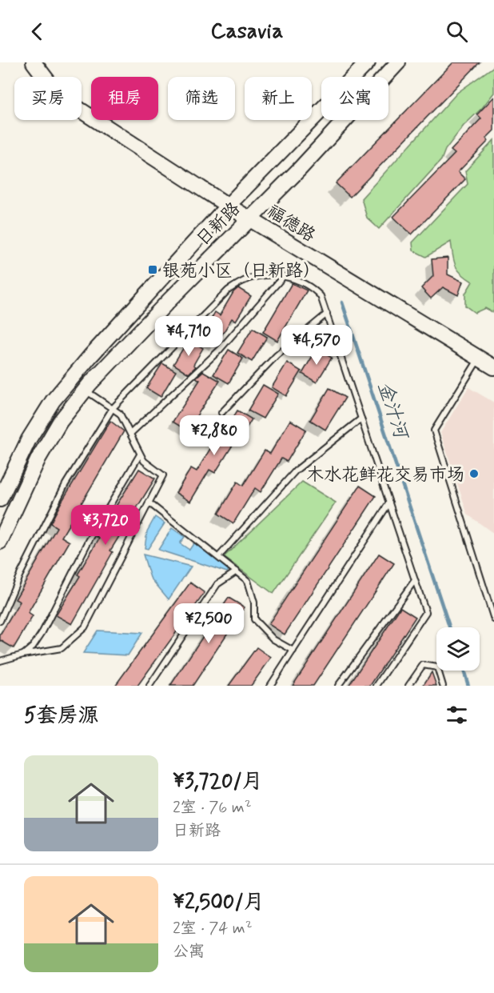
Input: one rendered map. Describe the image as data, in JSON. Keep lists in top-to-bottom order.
{
  "streets": {
    "main road": ["福德路", "日新路"]
  },
  "crossings": [
    ["福德路", "日新路"]
  ],
  "water": ["金汁河"],
  "places": {
    "transit": ["银苑小区（日新路）"],
    "other": ["木水花鲜花交易市场"]
  },
  "page": {
    "header": "Casavia",
    "chip": [
      "买房",
      "租房",
      "筛选",
      "新上",
      "公寓"
    ],
    "price": [
      "¥4,710",
      "¥4,570",
      "¥2,880",
      "¥3,720",
      "¥2,500"
    ],
    "heading": "5套房源",
    "list": [
      {
        "name": "¥3,720/月",
        "note": "2室 · 76 m² · 日新路"
      },
      {
        "name": "¥2,500/月",
        "note": "2室 · 74 m² · 公寓"
      }
    ]
  }
}
